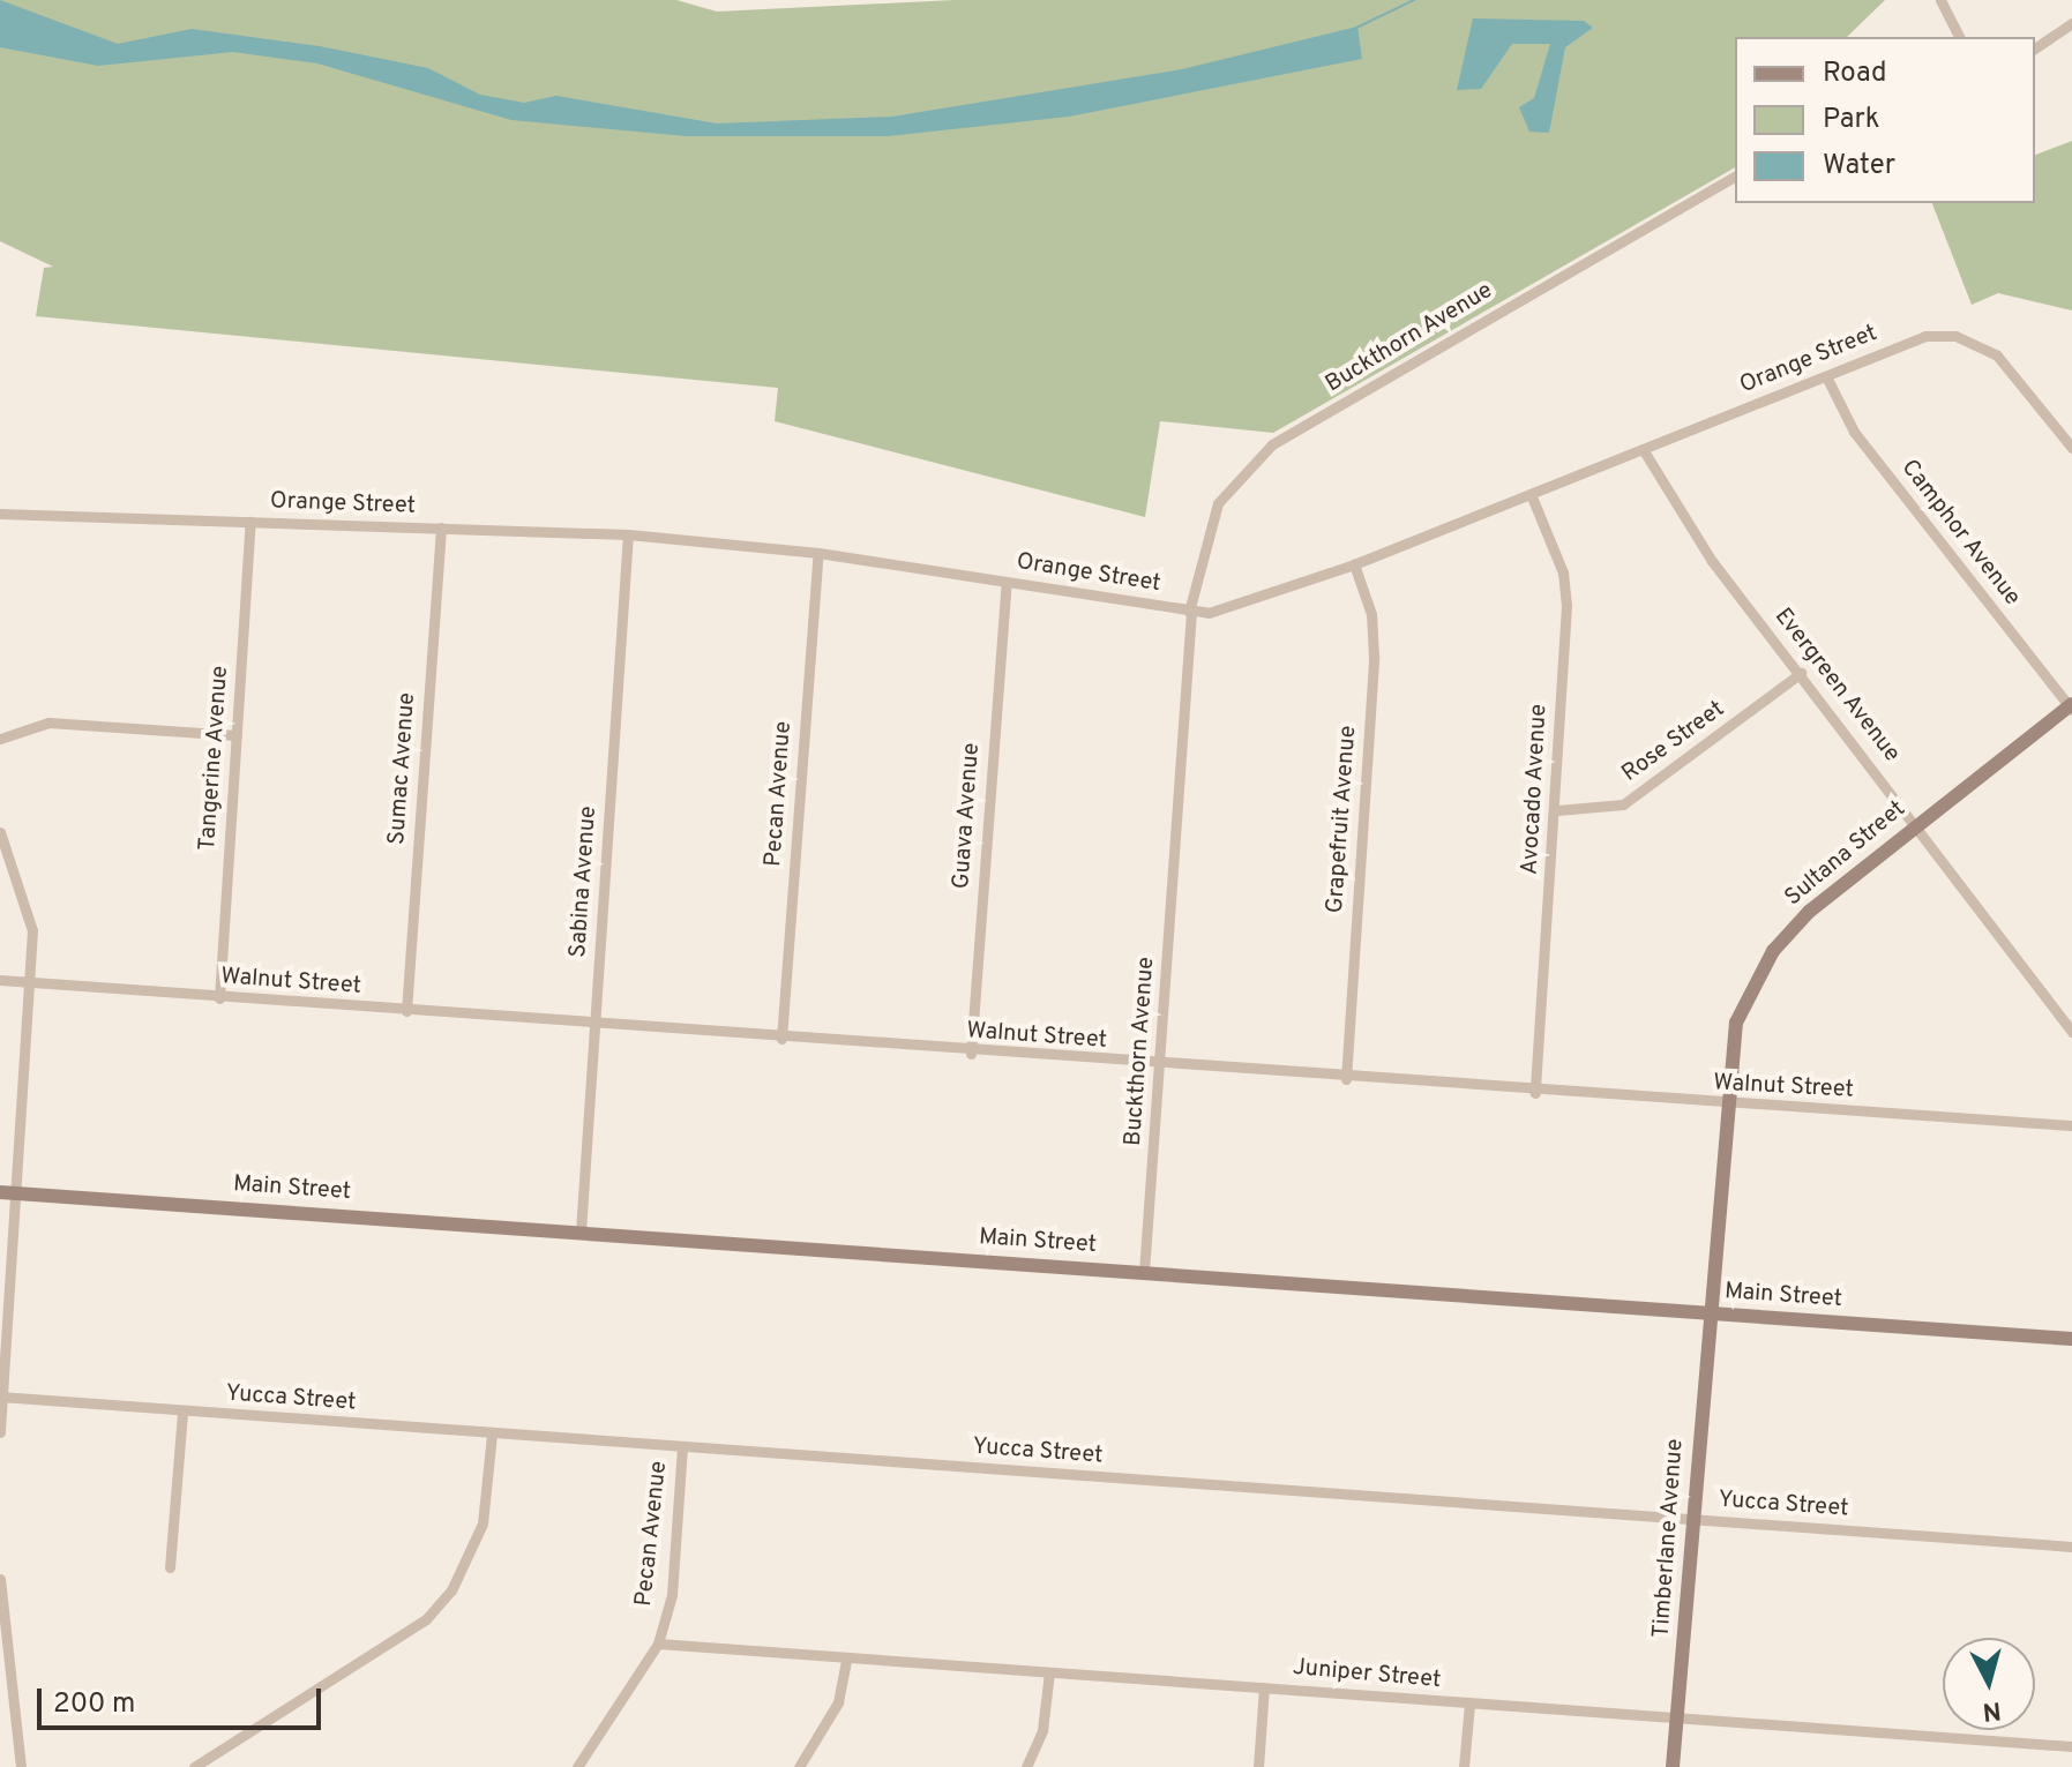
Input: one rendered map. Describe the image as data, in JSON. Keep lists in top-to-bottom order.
{
  "streets": {
    "main road": ["Sultana Street", "Main Street", "Timberlane Avenue"],
    "street": [
      "Buckthorn Avenue",
      "Orange Street",
      "Camphor Avenue",
      "Evergreen Avenue",
      "Rose Street",
      "Tangerine Avenue",
      "Sumac Avenue",
      "Avocado Avenue",
      "Pecan Avenue",
      "Guava Avenue",
      "Grapefruit Avenue",
      "Sabina Avenue",
      "Walnut Street",
      "Yucca Street",
      "Juniper Street"
    ]
  },
  "crossings": [
    ["Buckthorn Avenue", "Orange Street"],
    ["Buckthorn Avenue", "Walnut Street"],
    ["Buckthorn Avenue", "Main Street"],
    ["Orange Street", "Camphor Avenue"],
    ["Orange Street", "Evergreen Avenue"],
    ["Orange Street", "Tangerine Avenue"],
    ["Orange Street", "Sumac Avenue"],
    ["Orange Street", "Avocado Avenue"],
    ["Orange Street", "Pecan Avenue"],
    ["Orange Street", "Guava Avenue"],
    ["Orange Street", "Grapefruit Avenue"],
    ["Orange Street", "Sabina Avenue"],
    ["Camphor Avenue", "Sultana Street"],
    ["Evergreen Avenue", "Rose Street"],
    ["Evergreen Avenue", "Sultana Street"],
    ["Rose Street", "Avocado Avenue"],
    ["Tangerine Avenue", "Walnut Street"],
    ["Sumac Avenue", "Walnut Street"],
    ["Avocado Avenue", "Walnut Street"],
    ["Pecan Avenue", "Walnut Street"],
    ["Pecan Avenue", "Yucca Street"],
    ["Pecan Avenue", "Juniper Street"],
    ["Guava Avenue", "Walnut Street"],
    ["Grapefruit Avenue", "Walnut Street"],
    ["Sultana Street", "Walnut Street"],
    ["Sultana Street", "Main Street"],
    ["Sultana Street", "Timberlane Avenue"],
    ["Sabina Avenue", "Walnut Street"],
    ["Sabina Avenue", "Main Street"],
    ["Main Street", "Timberlane Avenue"],
    ["Yucca Street", "Timberlane Avenue"],
    ["Timberlane Avenue", "Juniper Street"]
  ],
  "legend": ["Road", "Park", "Water"],
  "scale_bar": "200 m",
  "north": "bottom"
}
